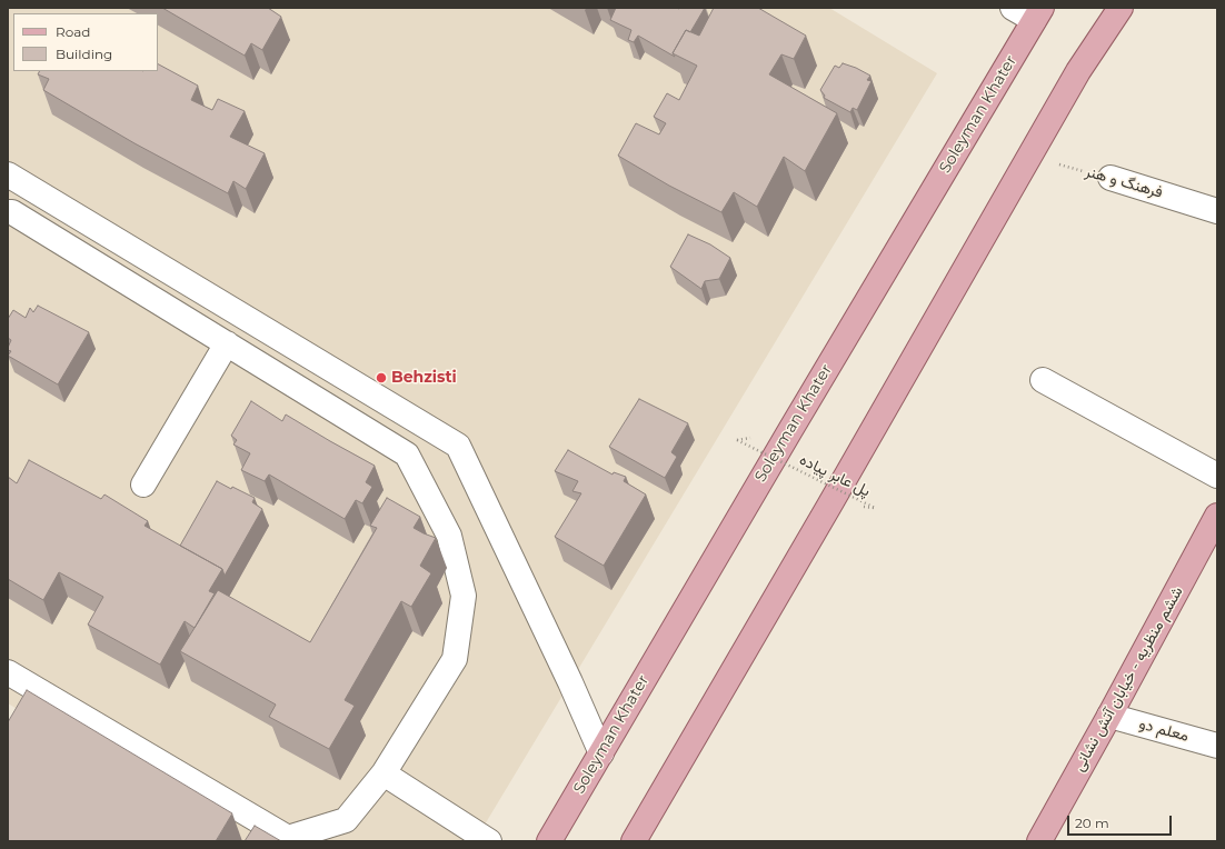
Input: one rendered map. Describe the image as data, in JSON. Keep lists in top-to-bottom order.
{
  "streets": {
    "main road": ["Soleyman Khater", "ششم منظریه - خیابان آتش نشانی"],
    "street": ["فرهنگ و هنر", "معلم دو"],
    "path": ["پل عابر پیاده"]
  },
  "crossings": [
    ["ششم منظریه - خیابان آتش نشانی", "معلم دو"]
  ],
  "places": ["Behzisti"],
  "legend": ["Road", "Building"],
  "scale_bar": "20 m"
}
